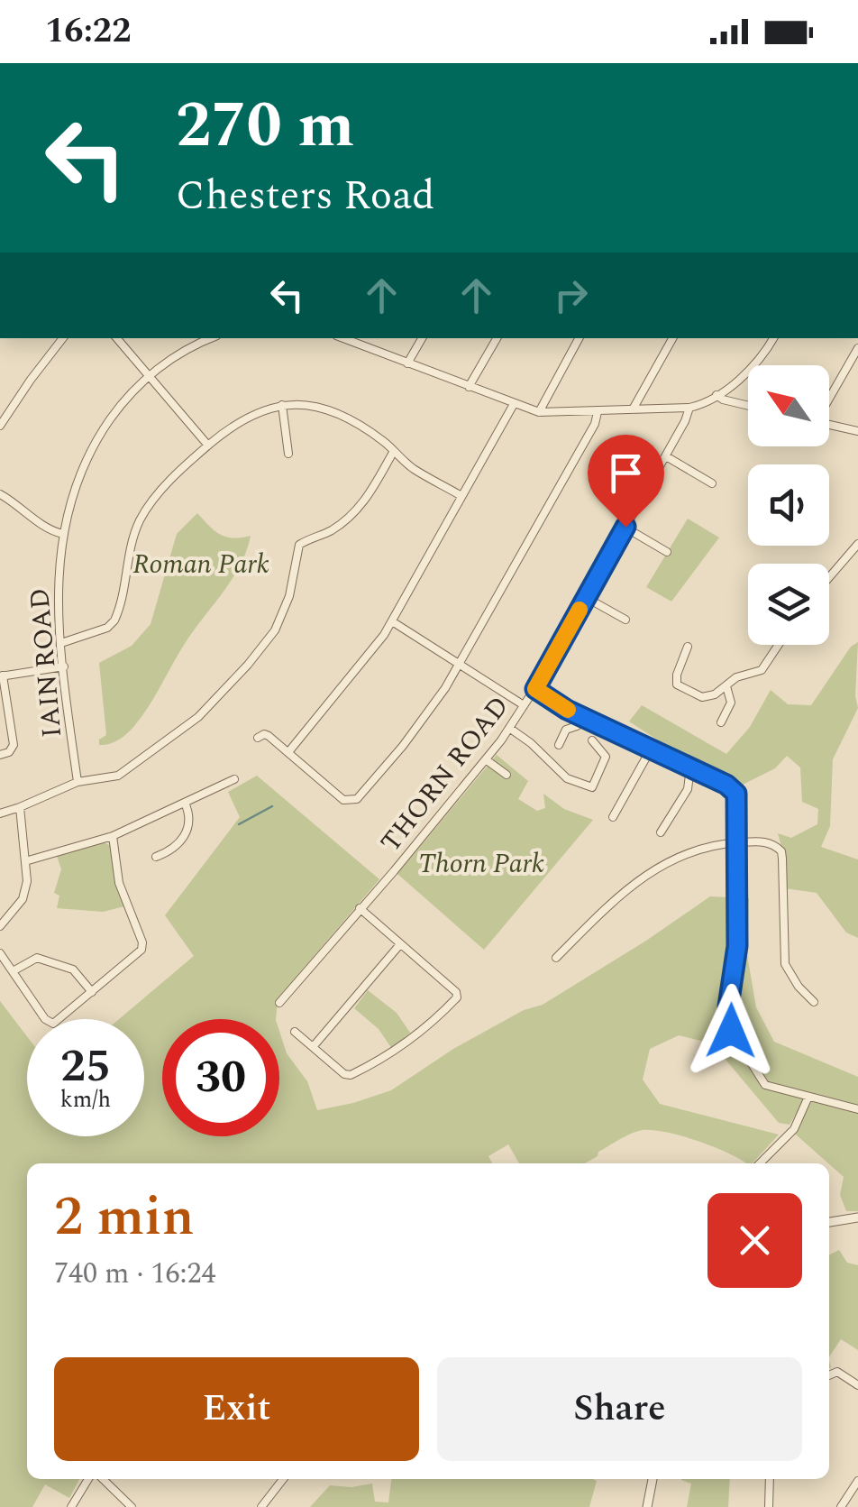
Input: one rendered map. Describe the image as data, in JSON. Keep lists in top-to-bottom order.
{
  "streets": {
    "street": ["IAIN ROAD", "THORN ROAD"]
  },
  "parks": ["Roman Park", "Thorn Park"],
  "north": "top left",
  "page": {
    "status": "16:22",
    "turn": ["270 m", "Chesters Road"],
    "speed": "25 km/h",
    "limit": "30",
    "heading": ["2 min", "740 m · 16:24"],
    "buttons": ["Exit", "Share"]
  }
}
